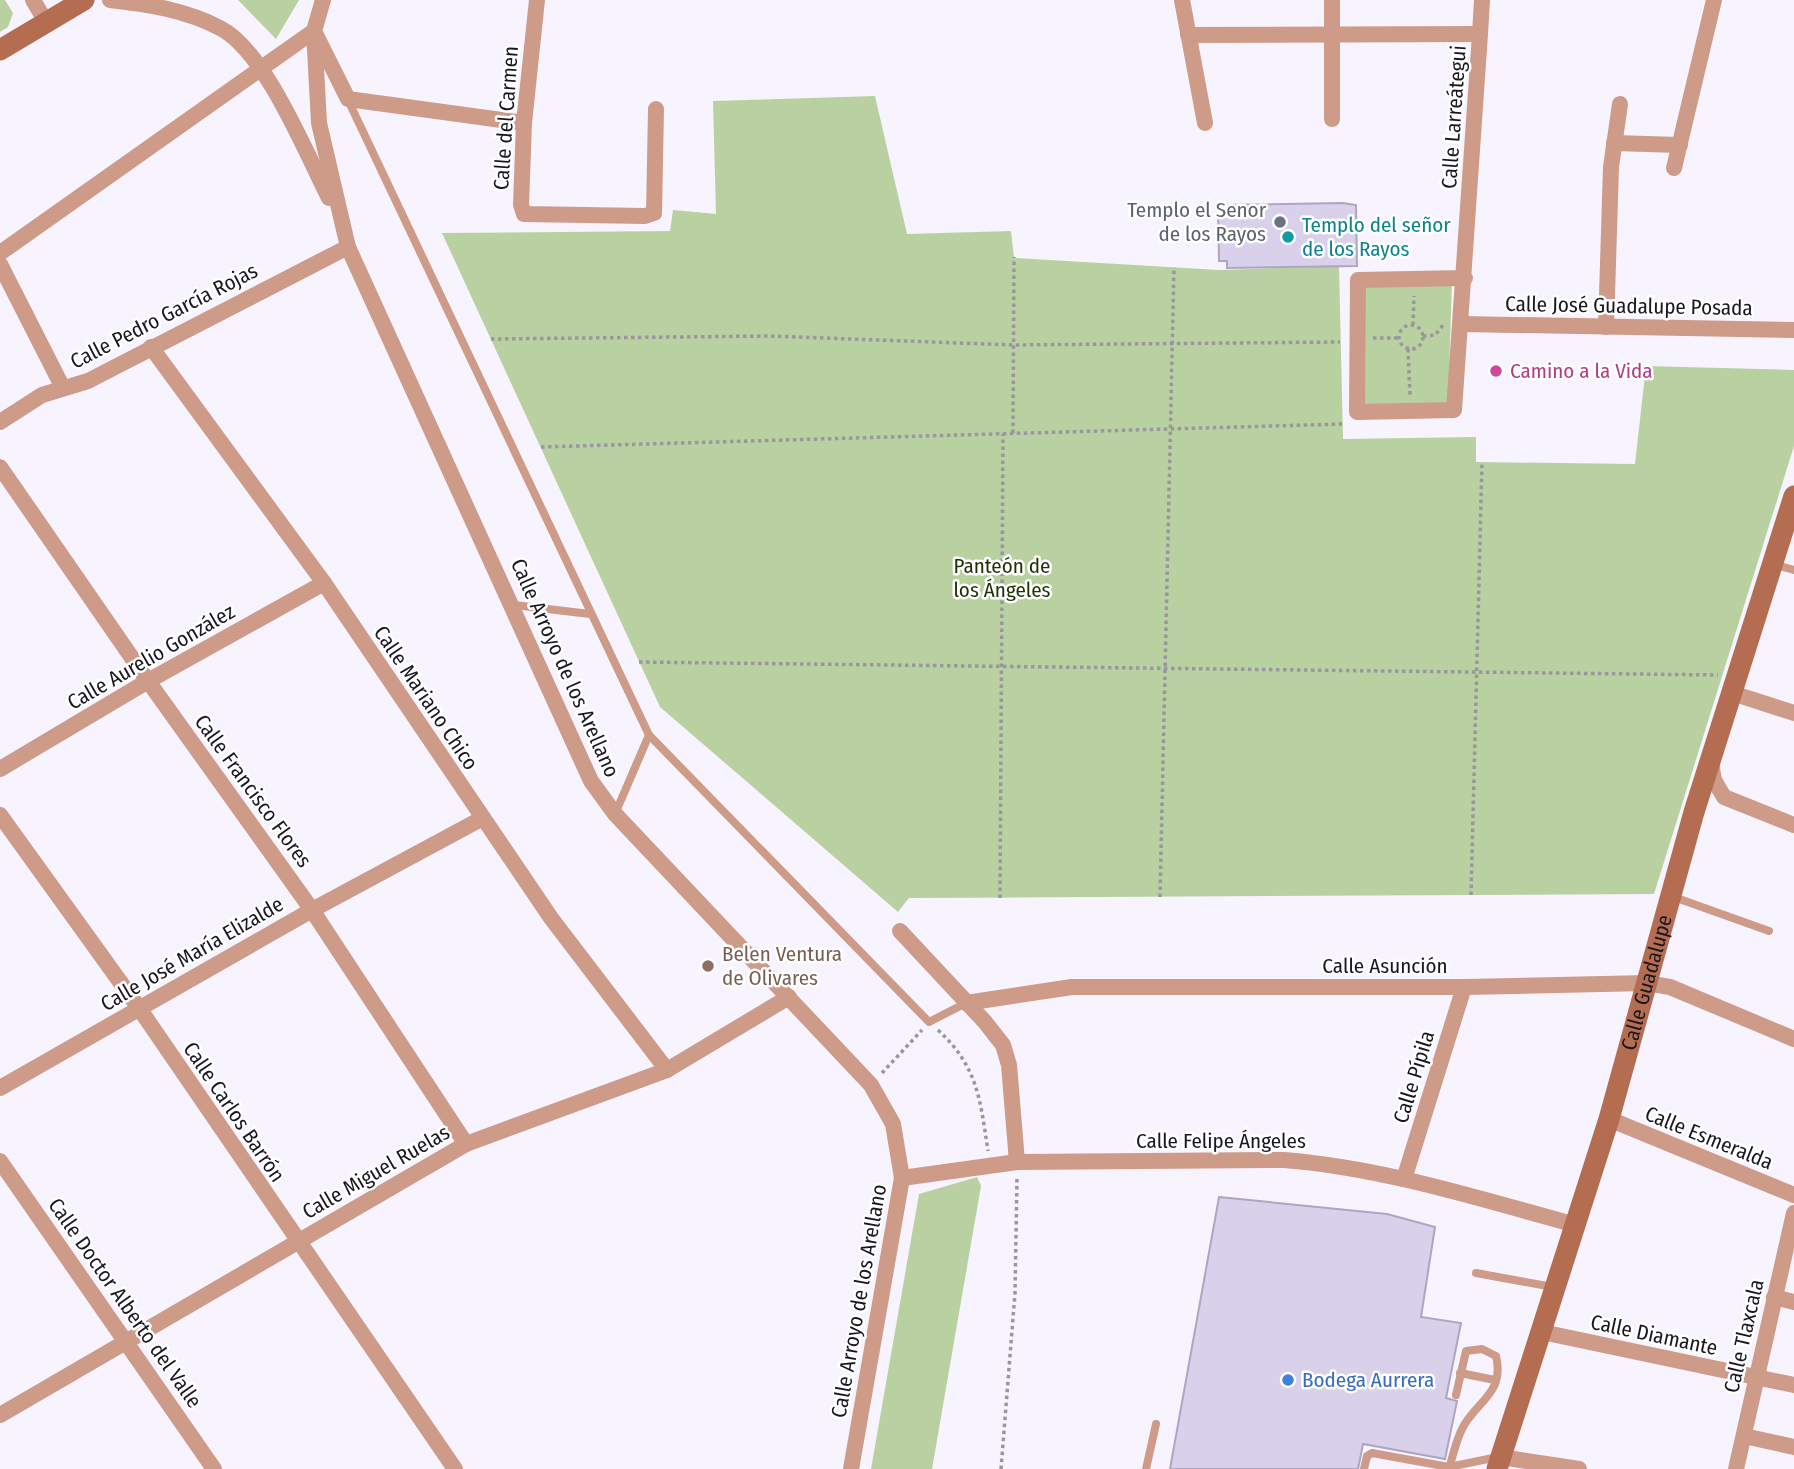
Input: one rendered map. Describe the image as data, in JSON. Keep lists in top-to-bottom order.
{
  "streets": {
    "street": [
      "Calle Larreátegui",
      "Calle del Carmen",
      "Calle José Guadalupe Posada",
      "Calle Pedro García Rojas",
      "Calle Aurelio González",
      "Calle Arroyo de los Arellano",
      "Calle Mariano Chico",
      "Calle Francisco Flores",
      "Calle José María Elizalde",
      "Calle Asunción",
      "Calle Guadalupe",
      "Calle Pípila",
      "Calle Carlos Barrón",
      "Calle Esmeralda",
      "Calle Felipe Ángeles",
      "Calle Miguel Ruelas",
      "Calle Doctor Alberto del Valle",
      "Calle Diamante",
      "Calle Tlaxcala"
    ]
  },
  "crossings": [
    ["Calle Larreátegui", "Calle José Guadalupe Posada"],
    ["Calle Pedro García Rojas", "Calle Arroyo de los Arellano"],
    ["Calle Pedro García Rojas", "Calle Mariano Chico"],
    ["Calle Aurelio González", "Calle Mariano Chico"],
    ["Calle Aurelio González", "Calle Francisco Flores"],
    ["Calle Arroyo de los Arellano", "Calle Felipe Ángeles"],
    ["Calle Arroyo de los Arellano", "Calle Miguel Ruelas"],
    ["Calle Mariano Chico", "Calle José María Elizalde"],
    ["Calle Mariano Chico", "Calle Miguel Ruelas"],
    ["Calle Francisco Flores", "Calle José María Elizalde"],
    ["Calle Francisco Flores", "Calle Miguel Ruelas"],
    ["Calle José María Elizalde", "Calle Carlos Barrón"],
    ["Calle Asunción", "Calle Guadalupe"],
    ["Calle Asunción", "Calle Pípila"],
    ["Calle Guadalupe", "Calle Esmeralda"],
    ["Calle Guadalupe", "Calle Felipe Ángeles"],
    ["Calle Guadalupe", "Calle Diamante"],
    ["Calle Pípila", "Calle Felipe Ángeles"],
    ["Calle Carlos Barrón", "Calle Miguel Ruelas"],
    ["Calle Miguel Ruelas", "Calle Doctor Alberto del Valle"],
    ["Calle Diamante", "Calle Tlaxcala"]
  ],
  "parks": ["Panteón de los Ángeles"],
  "places": [
    "Templo el Senor de los Rayos",
    "Templo del señor de los Rayos",
    "Camino a la Vida",
    "Belen Ventura de Olivares",
    "Bodega Aurrera"
  ]
}
